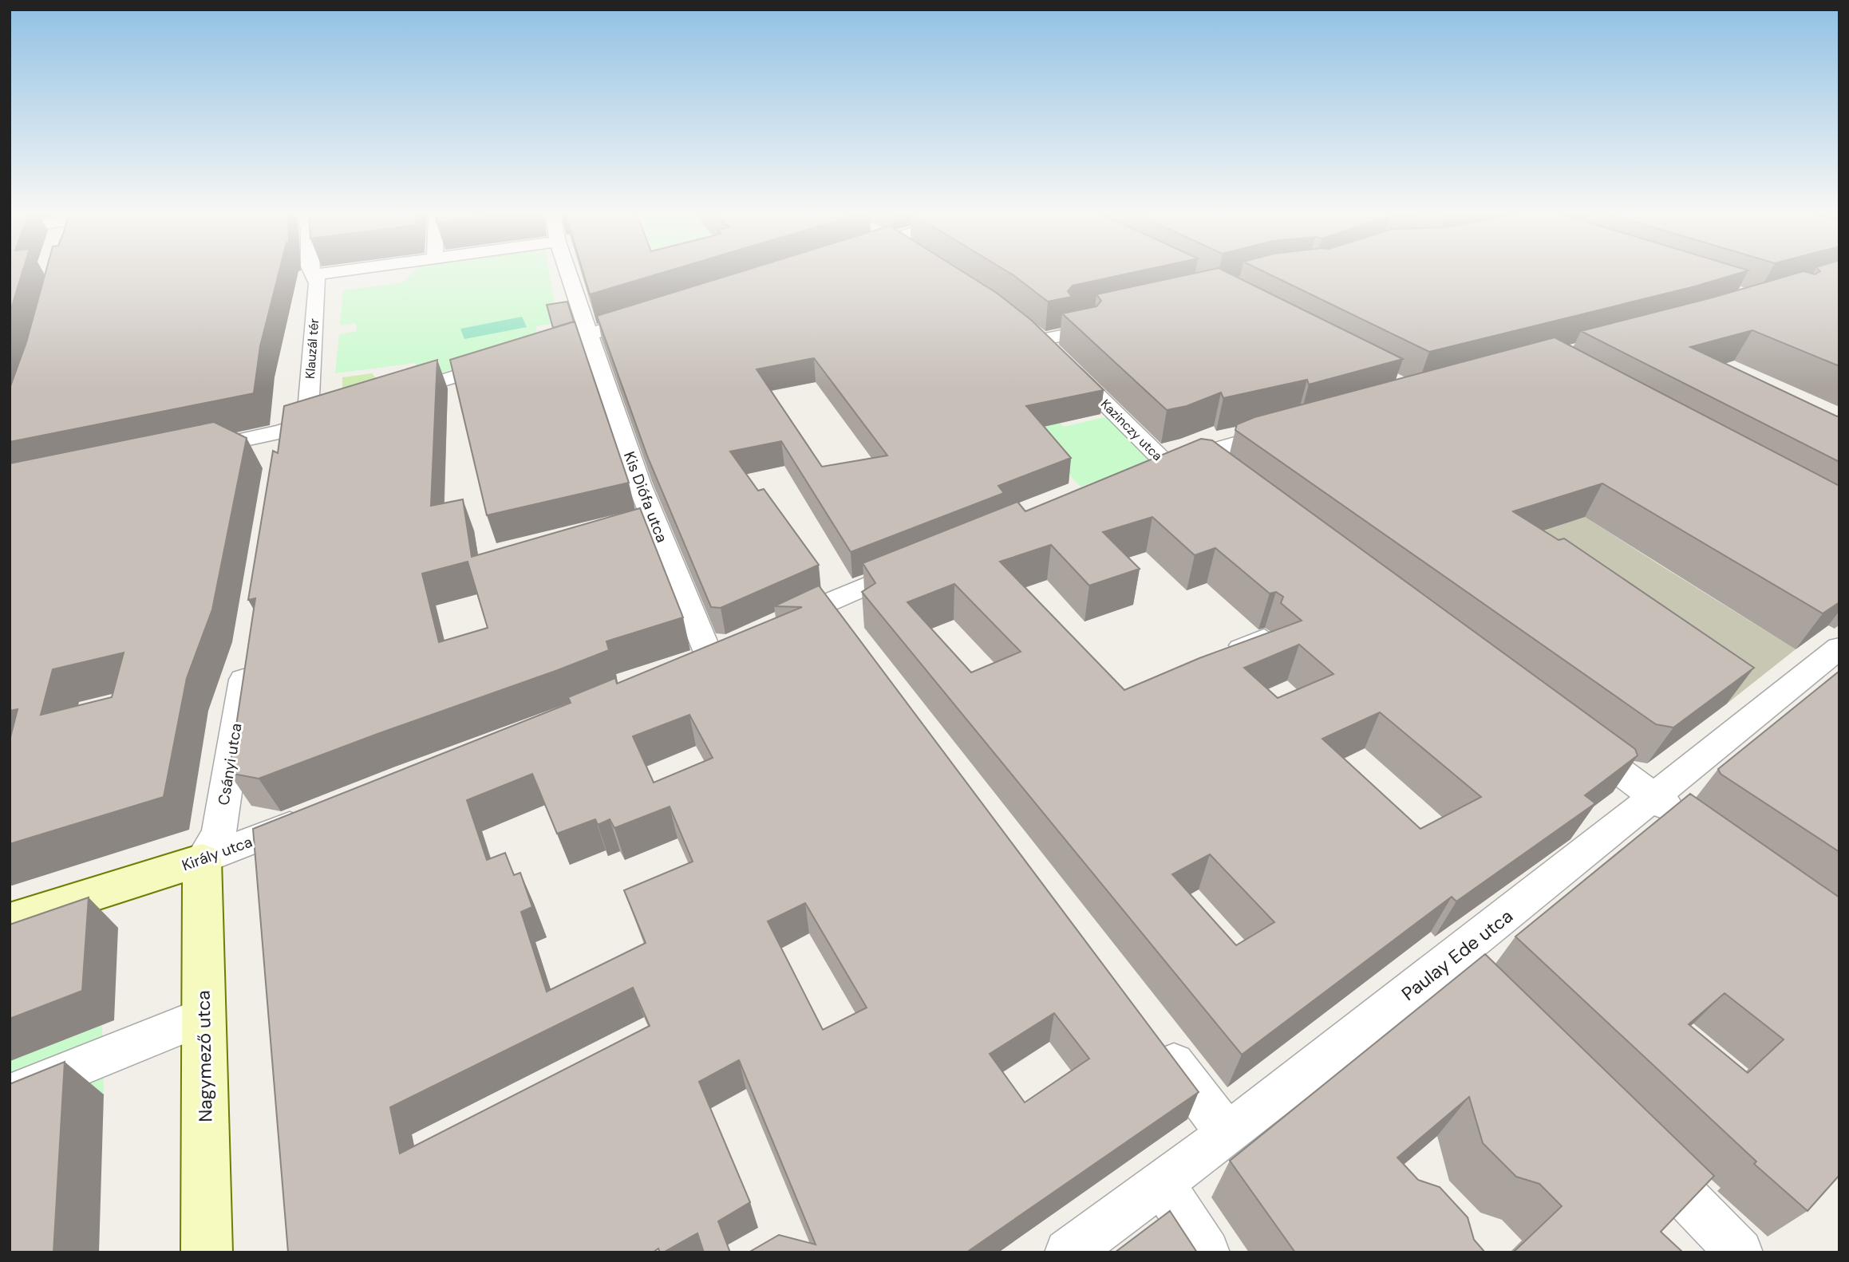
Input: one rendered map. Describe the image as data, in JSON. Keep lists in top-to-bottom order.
{
  "streets": {
    "street": [
      "Klauzál tér",
      "Kazinczy utca",
      "Kis Diófa utca",
      "Csányi utca",
      "Király utca",
      "Paulay Ede utca",
      "Nagymező utca"
    ]
  },
  "crossings": [
    ["Csányi utca", "Király utca"],
    ["Csányi utca", "Nagymező utca"],
    ["Király utca", "Nagymező utca"]
  ]
}
